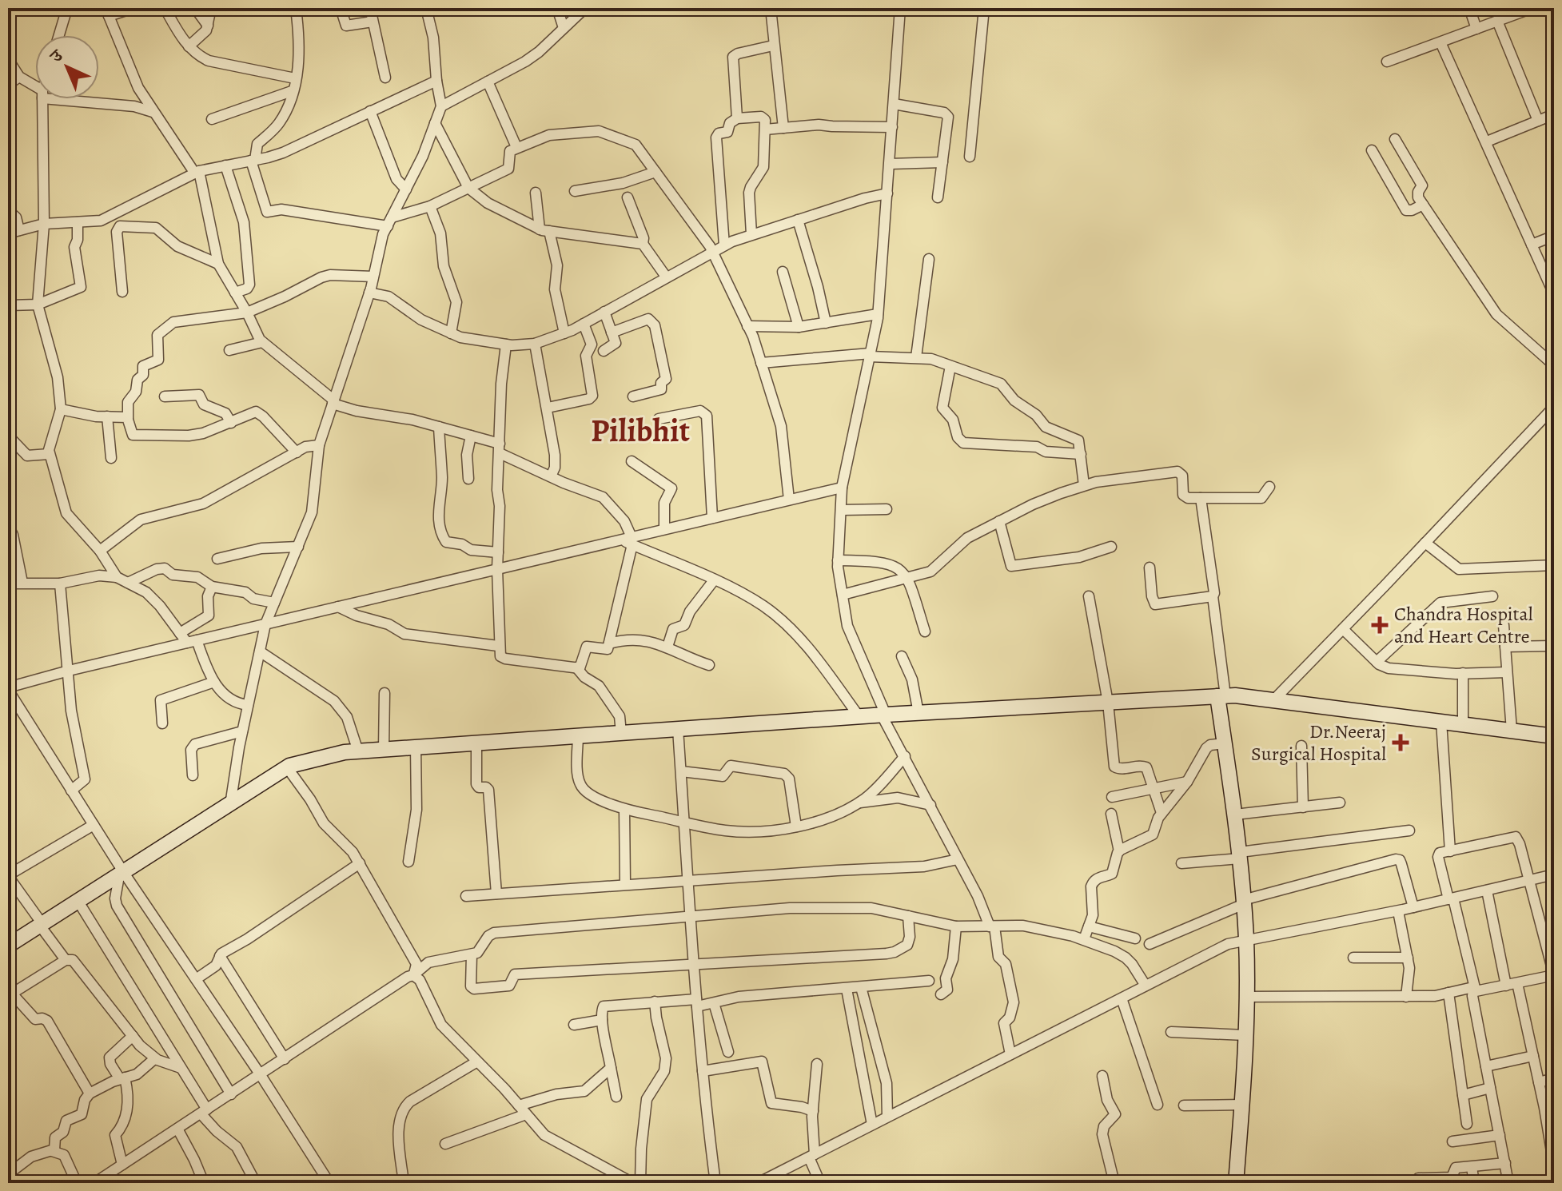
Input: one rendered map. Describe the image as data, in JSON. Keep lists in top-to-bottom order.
{
  "districts": ["Pilibhit"],
  "places": {
    "health": ["Chandra Hospital and Heart Centre", "Dr.Neeraj Surgical Hospital"]
  },
  "north": "top left"
}
